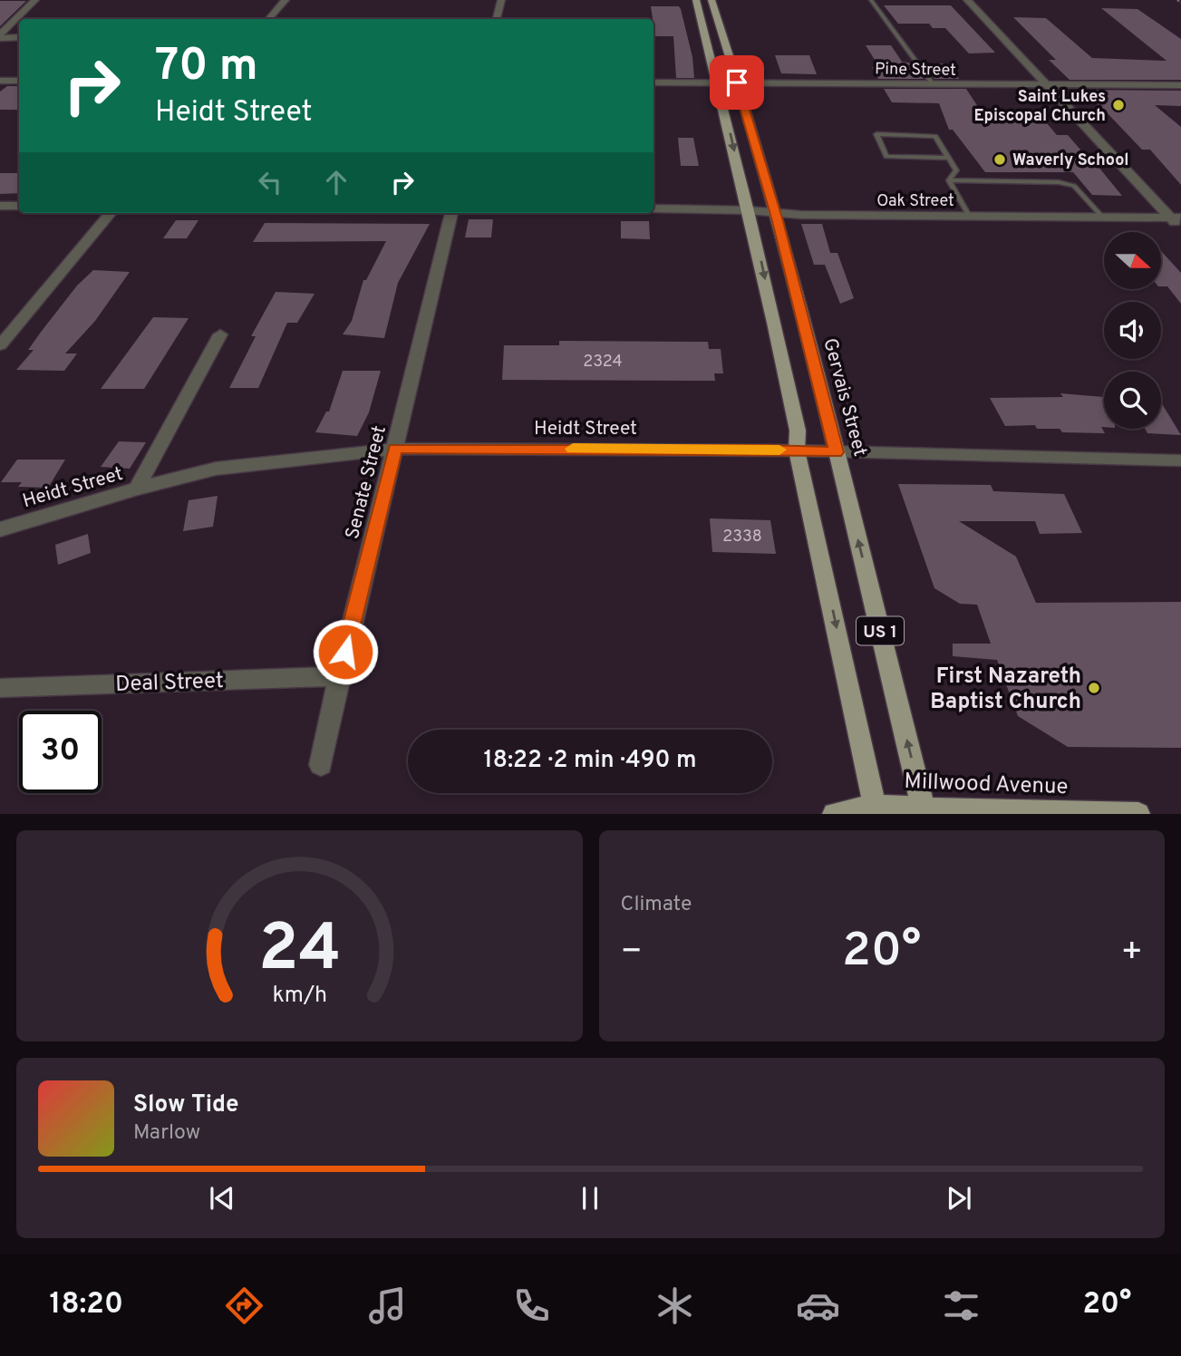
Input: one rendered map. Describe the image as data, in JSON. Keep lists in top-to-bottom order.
{
  "streets": {
    "main road": ["Gervais Street", "US 1", "Millwood Avenue"],
    "street": [
      "Pine Street",
      "Oak Street",
      "Heidt Street",
      "Senate Street",
      "Deal Street"
    ]
  },
  "crossings": [
    ["Pine Street", "Gervais Street"],
    ["Pine Street", "US 1"],
    ["Oak Street", "Gervais Street"],
    ["Oak Street", "US 1"],
    ["Gervais Street", "Heidt Street"],
    ["Gervais Street", "Millwood Avenue"],
    ["Heidt Street", "Senate Street"],
    ["Heidt Street", "US 1"],
    ["Senate Street", "Deal Street"],
    ["US 1", "Millwood Avenue"]
  ],
  "places": ["Saint Lukes Episcopal Church", "Waverly School", "First Nazareth Baptist Church"],
  "house_numbers": ["2324", "2338"],
  "north": "right",
  "page": {
    "turn": ["70 m", "Heidt Street"],
    "limit": "30",
    "trip": "18:22 · 2 min · 490 m",
    "tile": "Climate",
    "heat": ["−", "20°", "+"],
    "song": ["Slow Tide", "Marlow"],
    "tabs": ["18:20", "20°"],
    "gauge": ["24", "km/h"]
  }
}
